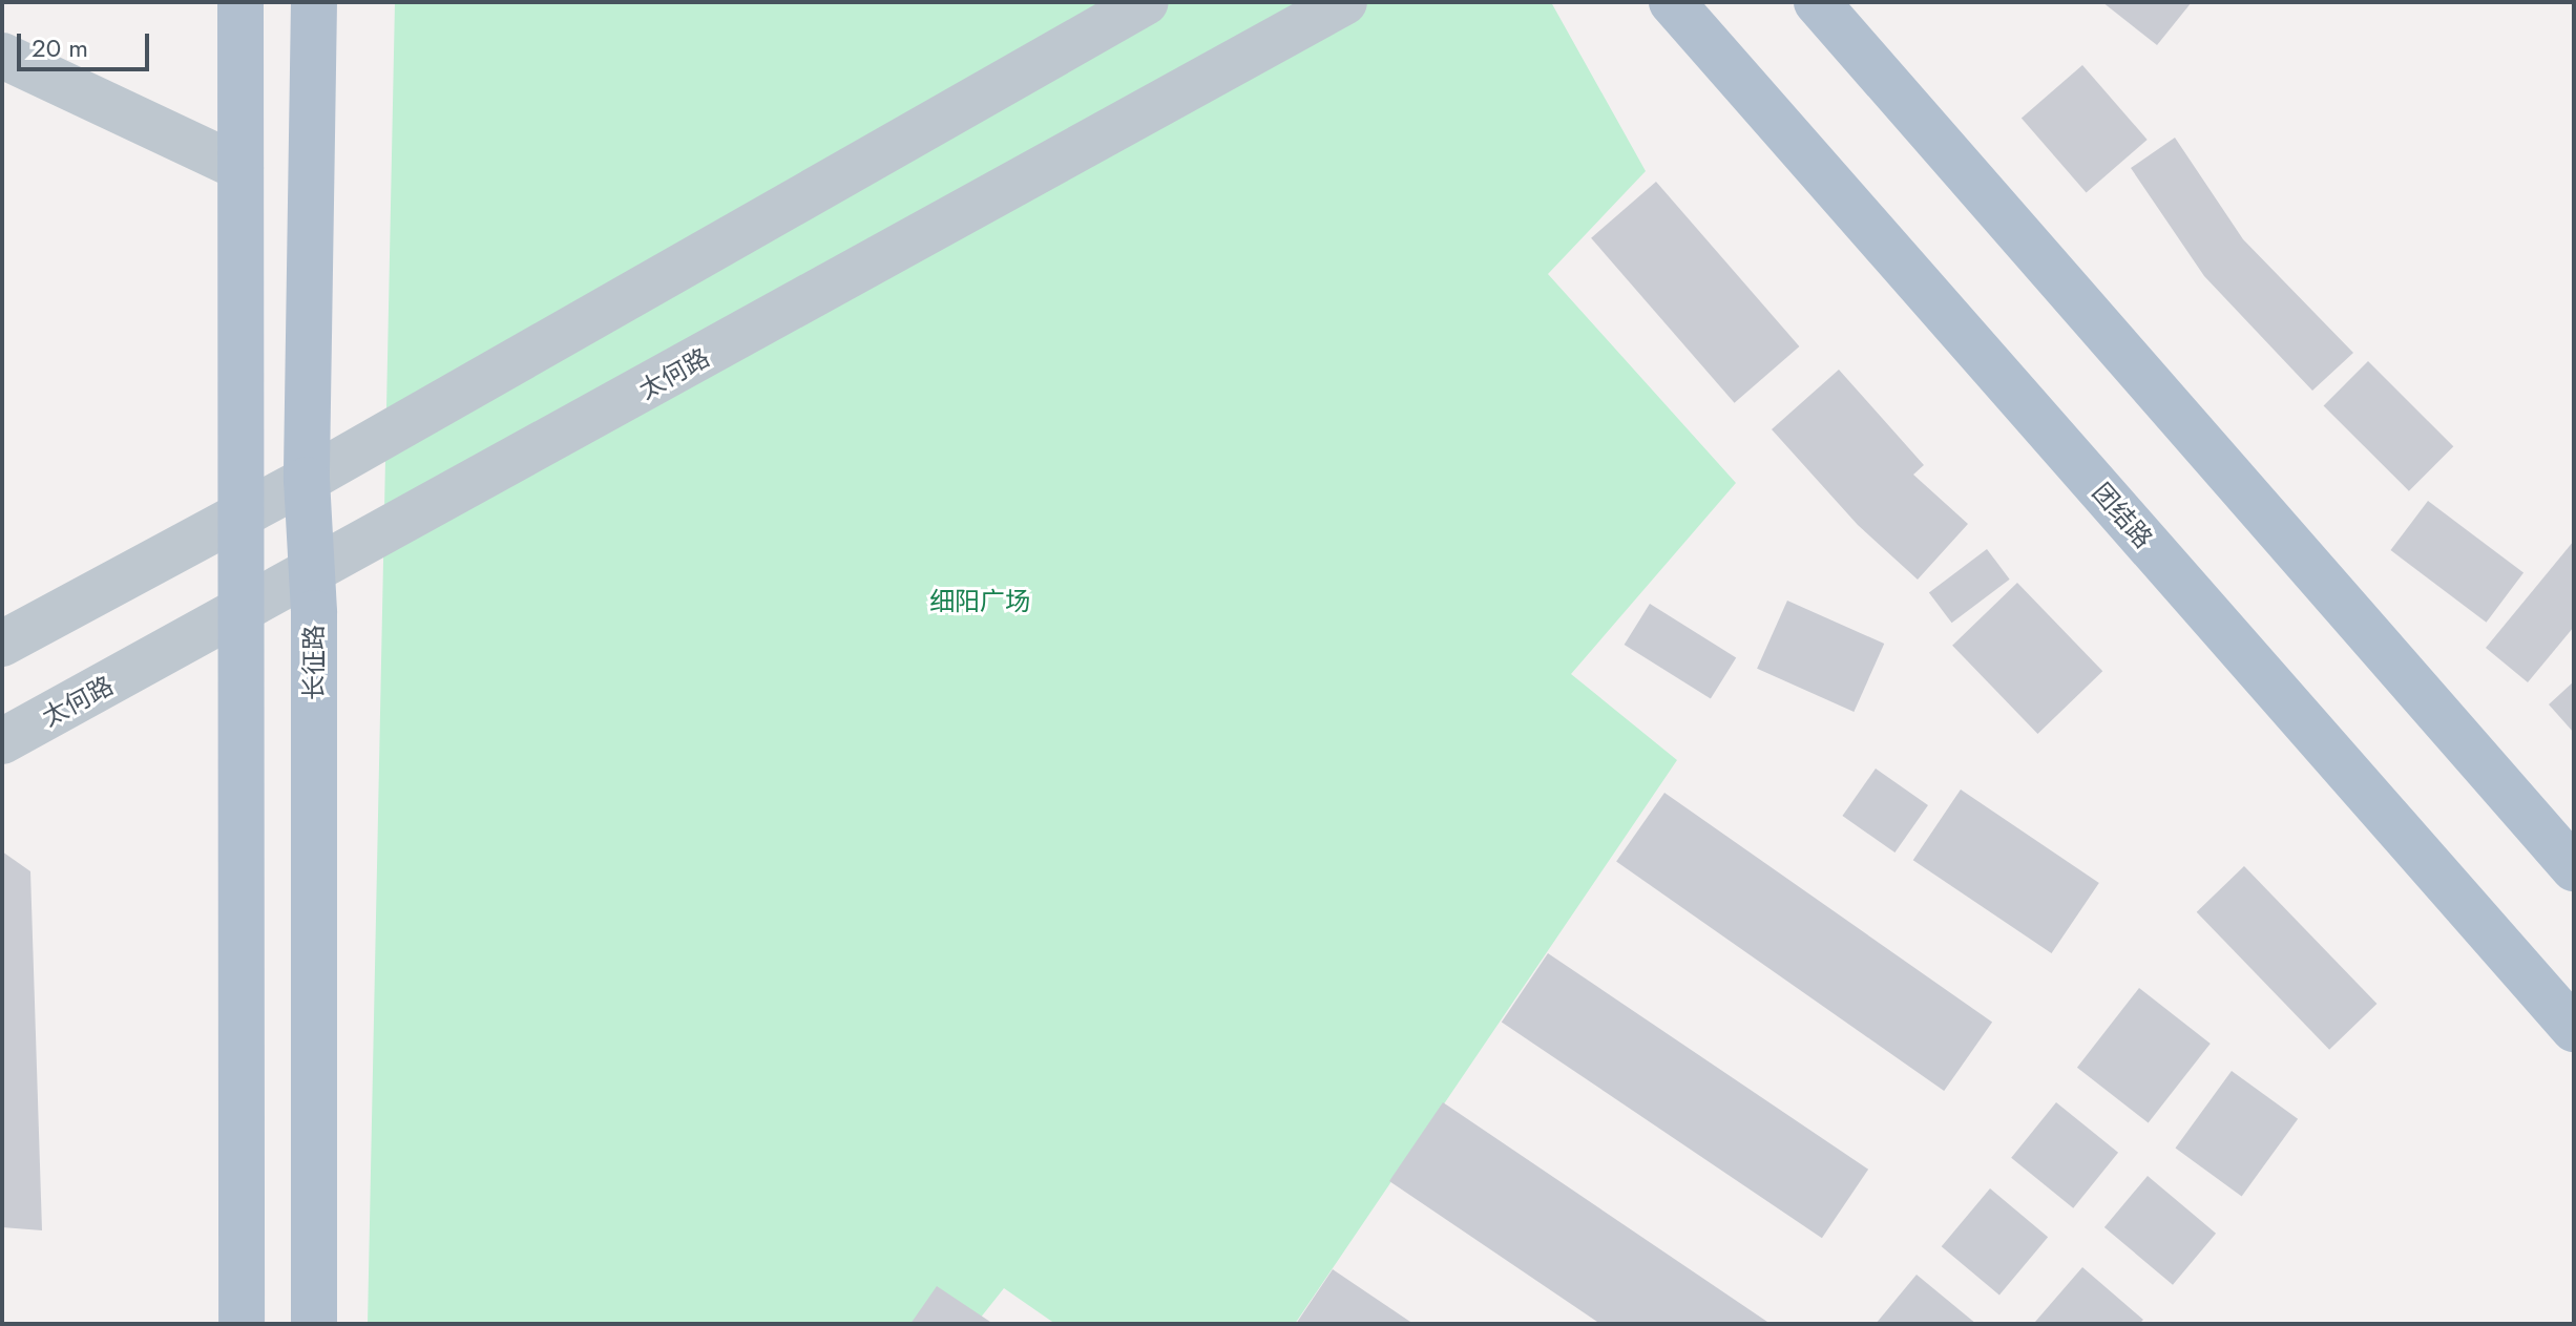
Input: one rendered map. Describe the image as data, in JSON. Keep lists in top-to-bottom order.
{
  "streets": {
    "main road": ["团结路", "长征路"],
    "street": ["太何路"]
  },
  "crossings": [
    ["太何路", "长征路"]
  ],
  "parks": ["细阳广场"],
  "scale_bar": "20 m"
}
